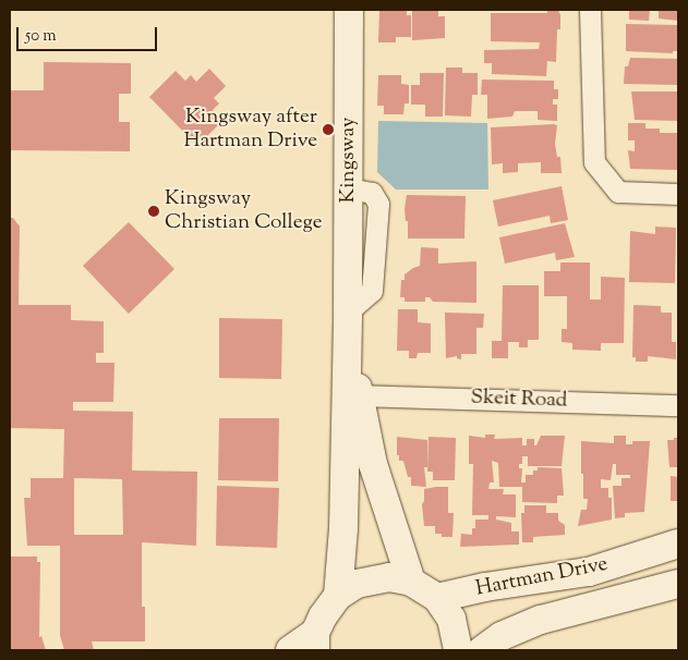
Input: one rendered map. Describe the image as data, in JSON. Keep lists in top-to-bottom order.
{
  "streets": {
    "main road": ["Kingsway", "Hartman Drive"],
    "street": ["Skeit Road"]
  },
  "crossings": [
    ["Kingsway", "Skeit Road"]
  ],
  "places": ["Kingsway after Hartman Drive", "Kingsway Christian College"],
  "scale_bar": "50 m"
}
